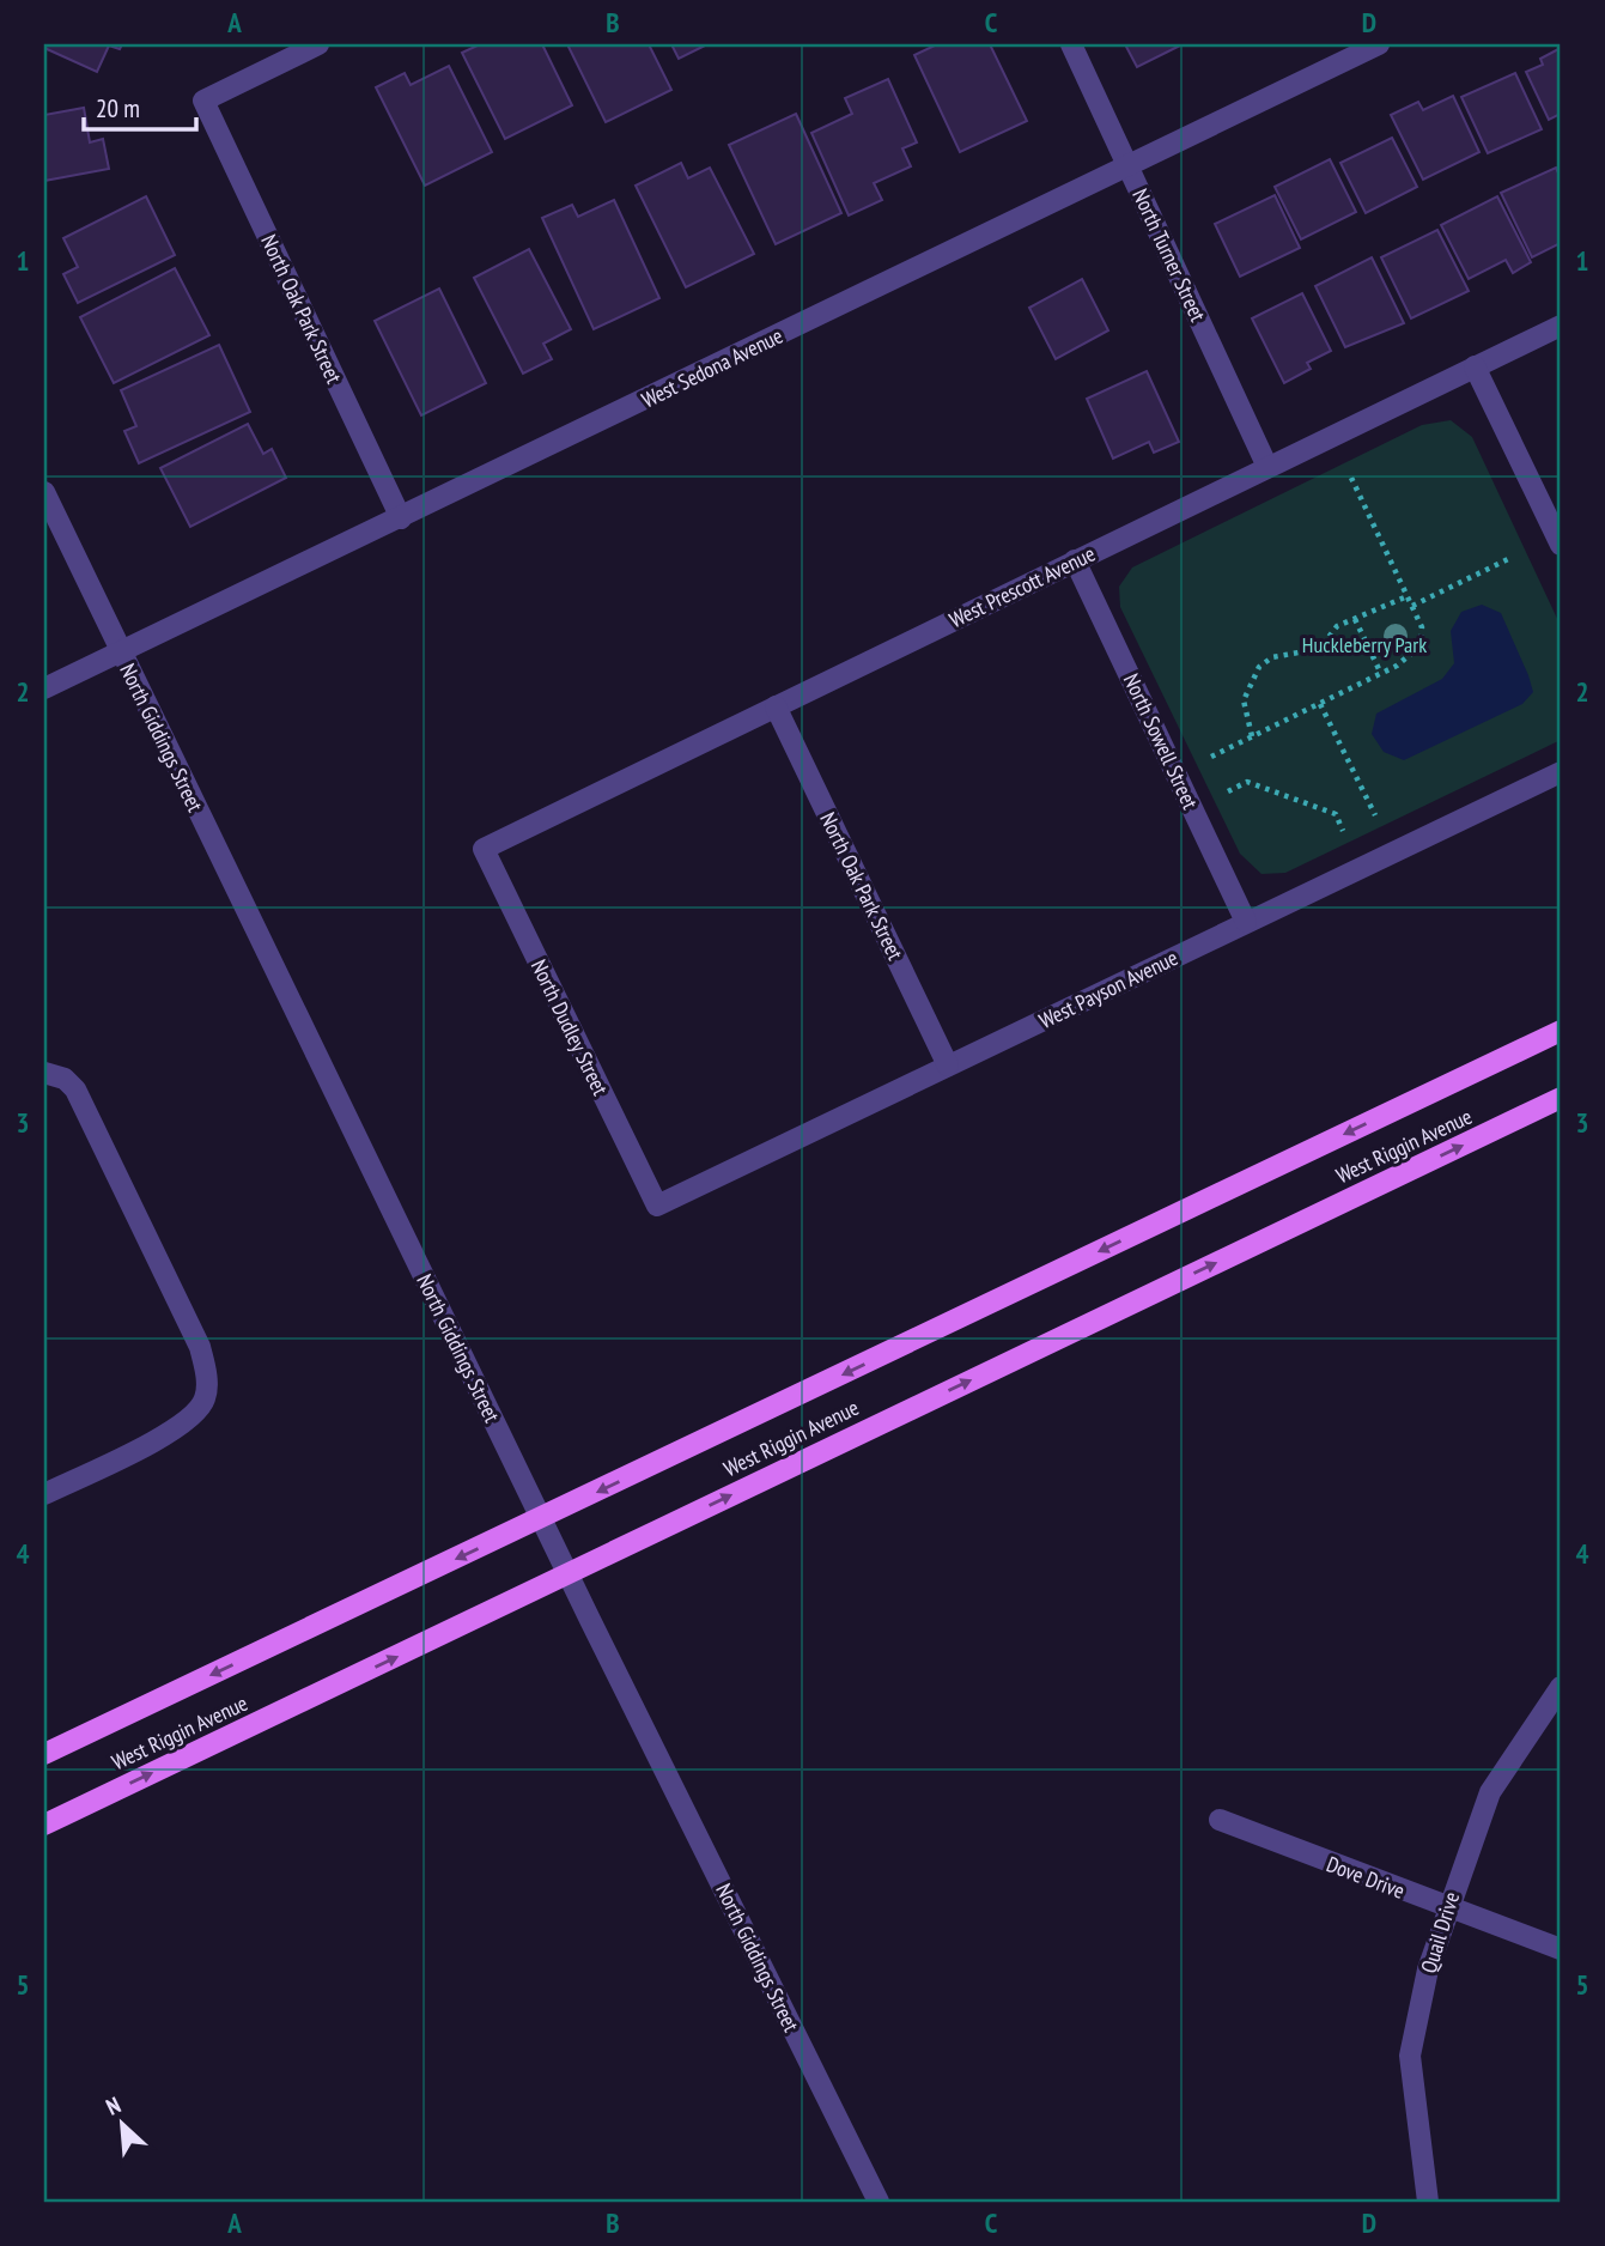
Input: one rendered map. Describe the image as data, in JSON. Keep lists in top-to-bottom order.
{
  "streets": {
    "main road": ["West Riggin Avenue"],
    "street": [
      "North Turner Street",
      "North Oak Park Street",
      "West Sedona Avenue",
      "West Prescott Avenue",
      "North Giddings Street",
      "North Sowell Street",
      "West Payson Avenue",
      "North Dudley Street",
      "Dove Drive",
      "Quail Drive"
    ]
  },
  "crossings": [
    ["North Turner Street", "West Sedona Avenue"],
    ["North Turner Street", "West Prescott Avenue"],
    ["North Oak Park Street", "West Sedona Avenue"],
    ["North Oak Park Street", "West Prescott Avenue"],
    ["North Oak Park Street", "West Payson Avenue"],
    ["West Sedona Avenue", "North Giddings Street"],
    ["West Prescott Avenue", "North Sowell Street"],
    ["West Prescott Avenue", "North Dudley Street"],
    ["North Giddings Street", "West Riggin Avenue"],
    ["North Sowell Street", "West Payson Avenue"],
    ["West Payson Avenue", "North Dudley Street"],
    ["Dove Drive", "Quail Drive"]
  ],
  "parks": ["Huckleberry Park"],
  "scale_bar": "20 m",
  "north": "top left",
  "grid": {
    "columns": [
      "A",
      "B",
      "C",
      "D"
    ],
    "rows": [
      "1",
      "2",
      "3",
      "4",
      "5"
    ]
  }
}
